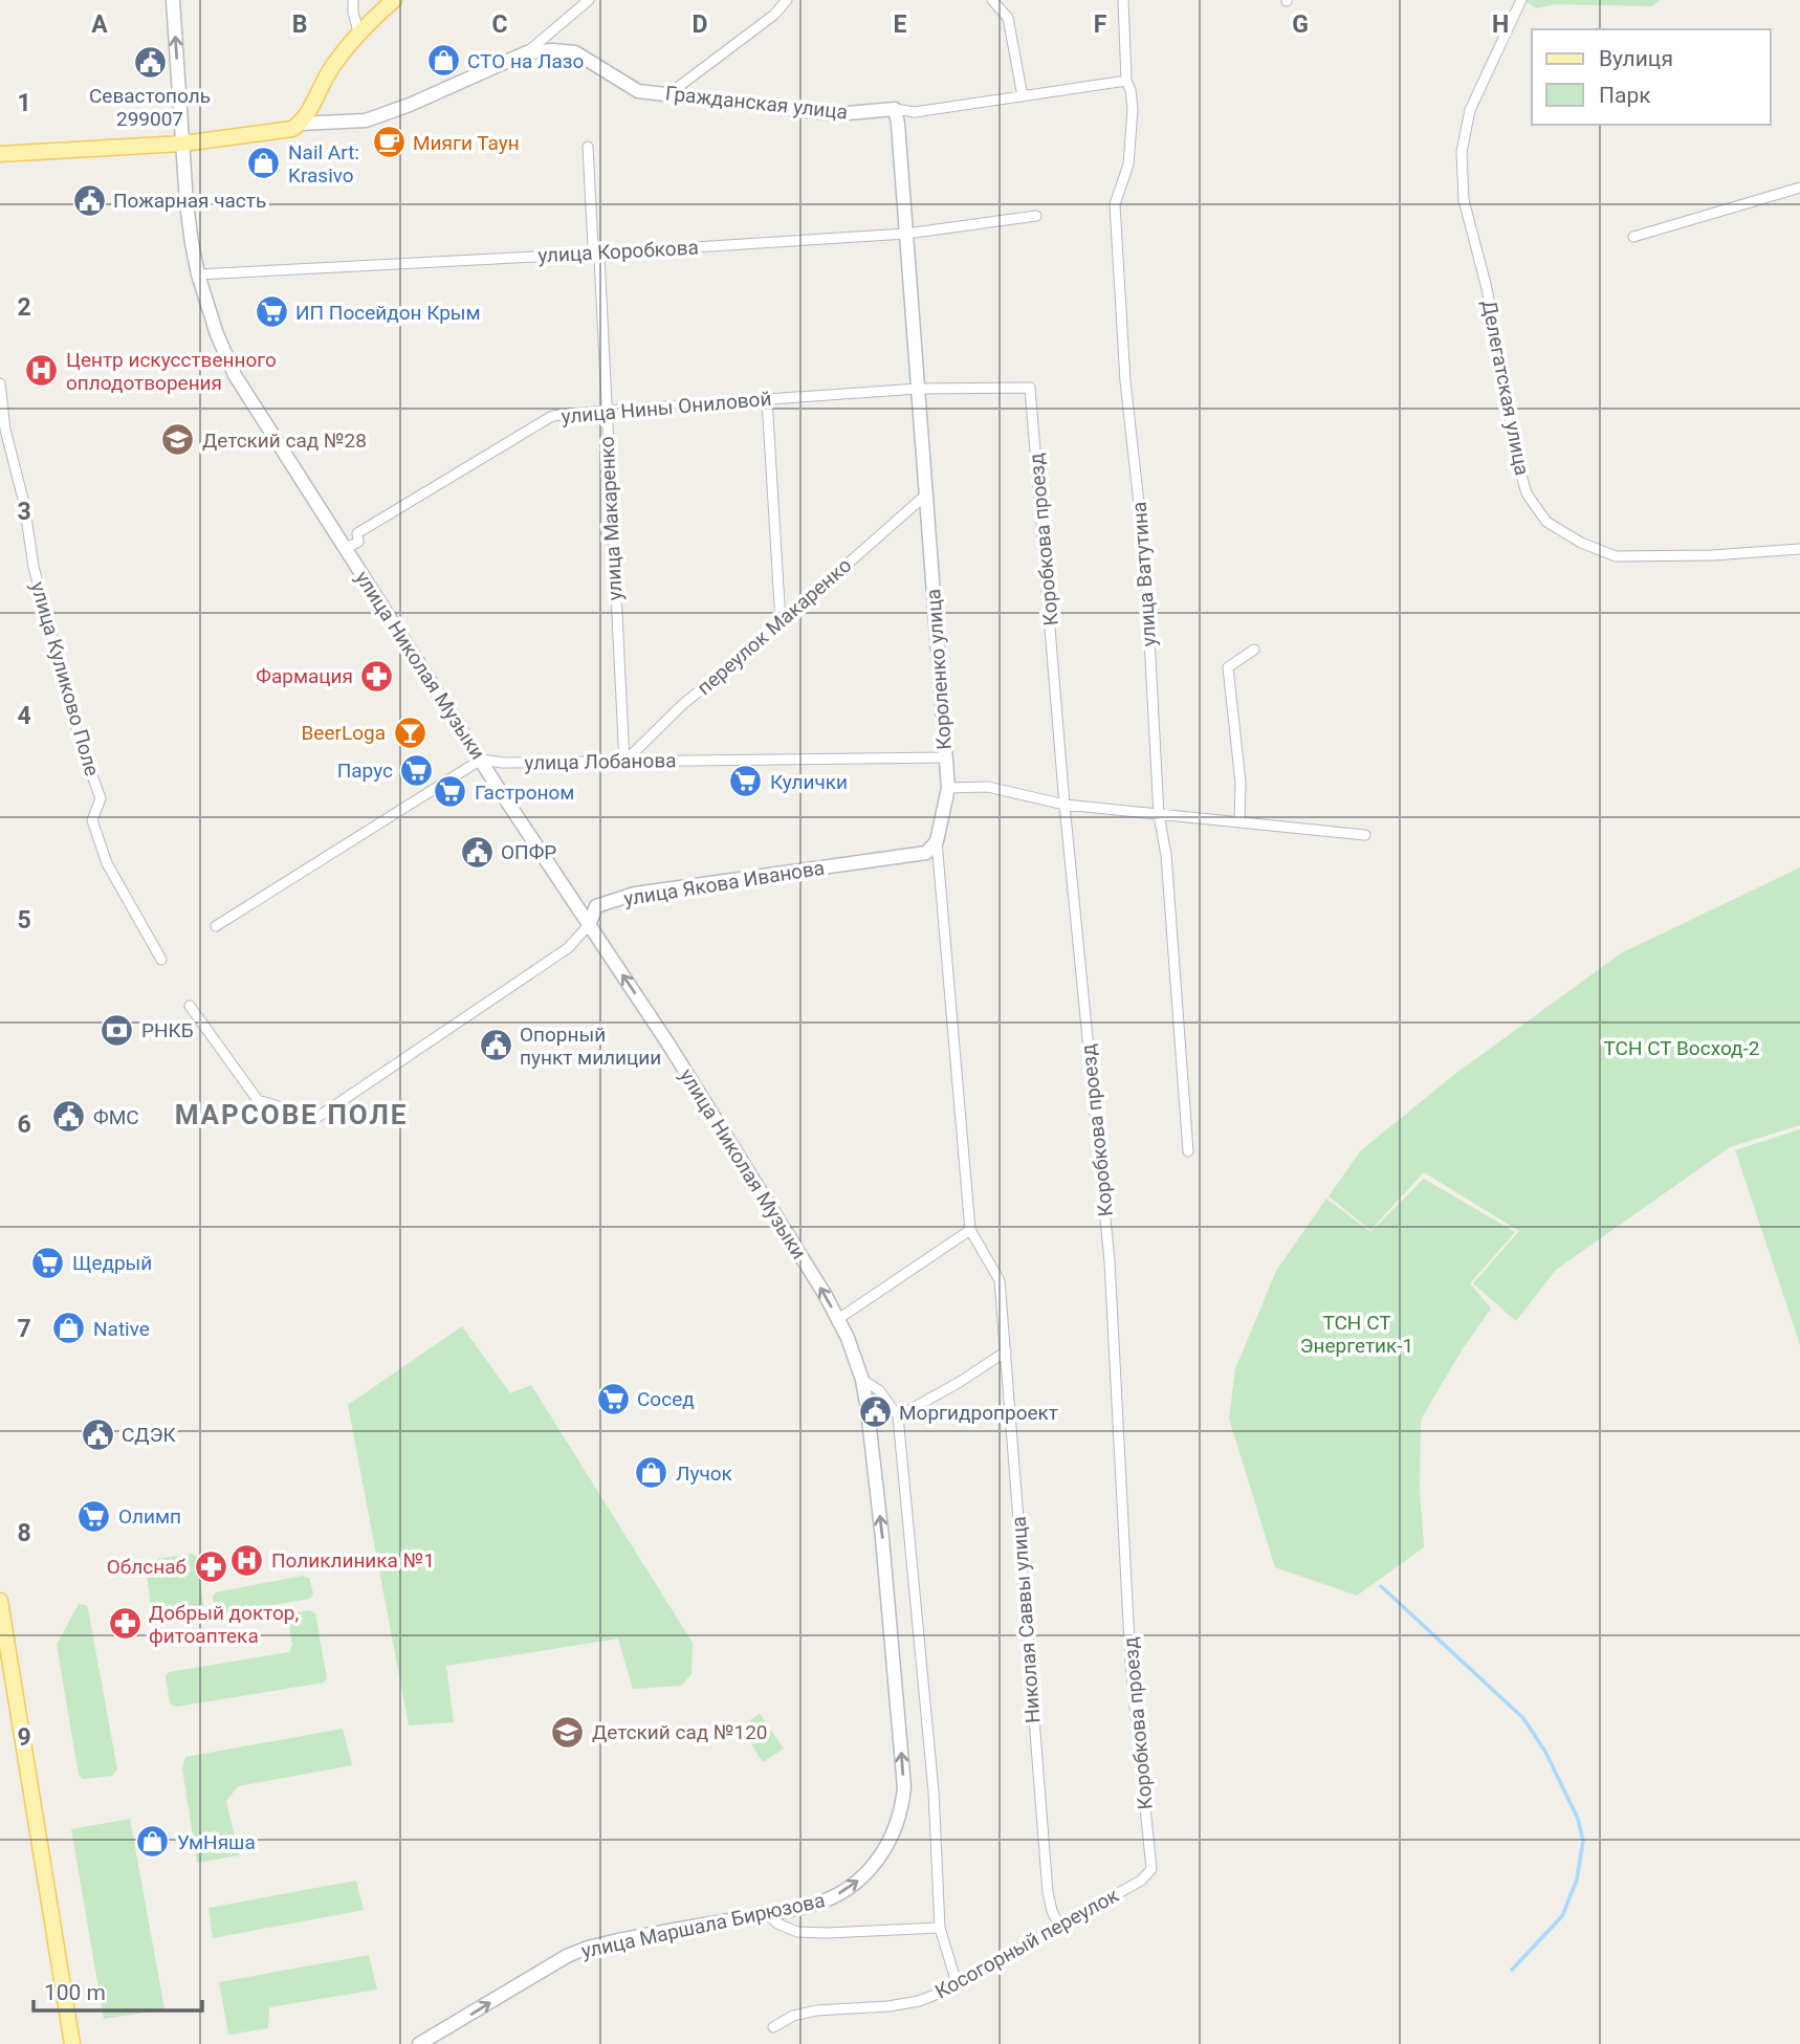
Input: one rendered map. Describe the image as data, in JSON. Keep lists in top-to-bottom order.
{
  "streets": {
    "main road": [
      "Гражданская улица",
      "улица Николая Музыки",
      "Короленко улица",
      "улица Якова Иванова",
      "улица Маршала Бирюзова"
    ],
    "street": [
      "улица Коробкова",
      "Делегатская улица",
      "улица Нины Ониловой",
      "улица Макаренко",
      "Коробкова проезд",
      "улица Ватутина",
      "переулок Макаренко",
      "улица Куликово Поле",
      "улица Лобанова",
      "Николая Саввы улица",
      "Косогорный переулок"
    ]
  },
  "crossings": [
    ["Гражданская улица", "улица Ватутина"],
    ["Гражданская улица", "Короленко улица"],
    ["улица Коробкова", "улица Макаренко"],
    ["улица Коробкова", "улица Николая Музыки"],
    ["улица Коробкова", "Короленко улица"],
    ["улица Нины Ониловой", "улица Макаренко"],
    ["улица Нины Ониловой", "Коробкова проезд"],
    ["улица Нины Ониловой", "улица Николая Музыки"],
    ["улица Нины Ониловой", "Короленко улица"],
    ["улица Макаренко", "переулок Макаренко"],
    ["улица Макаренко", "улица Лобанова"],
    ["Коробкова проезд", "Косогорный переулок"],
    ["переулок Макаренко", "Короленко улица"],
    ["переулок Макаренко", "улица Лобанова"],
    ["улица Николая Музыки", "улица Лобанова"],
    ["улица Николая Музыки", "улица Якова Иванова"],
    ["улица Николая Музыки", "улица Маршала Бирюзова"],
    ["Короленко улица", "улица Лобанова"],
    ["Короленко улица", "улица Якова Иванова"],
    ["Короленко улица", "Николая Саввы улица"],
    ["Николая Саввы улица", "Косогорный переулок"]
  ],
  "one_way": ["улица Николая Музыки", "улица Маршала Бирюзова"],
  "districts": ["МАРСОВЕ ПОЛЕ"],
  "parks": ["ТСН СТ Восход-2", "ТСН СТ Энергетик-1"],
  "places": {
    "shop": [
      "СТО на Лазо",
      "Nail Art: Krasivo",
      "Native",
      "Лучок",
      "УмНяша"
    ],
    "public building": [
      "Севастополь 299007",
      "Пожарная часть",
      "ОПФР",
      "Опорный пункт милиции",
      "ФМС",
      "Моргидропроект",
      "СДЭК"
    ],
    "cafe": ["Мияги Таун"],
    "supermarket": [
      "ИП Посейдон Крым",
      "Парус",
      "Кулички",
      "Гастроном",
      "Щедрый",
      "Сосед",
      "Олимп"
    ],
    "hospital": ["Центр искусственного оплодотворения", "Поликлиника №1"],
    "school or university": ["Детский сад №28", "Детский сад №120"],
    "pharmacy": ["Фармация", "Облснаб", "Добрый доктор, фитоаптека"],
    "bar": ["BeerLoga"],
    "bank": ["РНКБ"]
  },
  "legend": ["Вулиця", "Парк"],
  "scale_bar": "100 m",
  "grid": {
    "columns": [
      "A",
      "B",
      "C",
      "D",
      "E",
      "F",
      "G",
      "H"
    ],
    "rows": [
      "1",
      "2",
      "3",
      "4",
      "5",
      "6",
      "7",
      "8",
      "9"
    ]
  }
}
